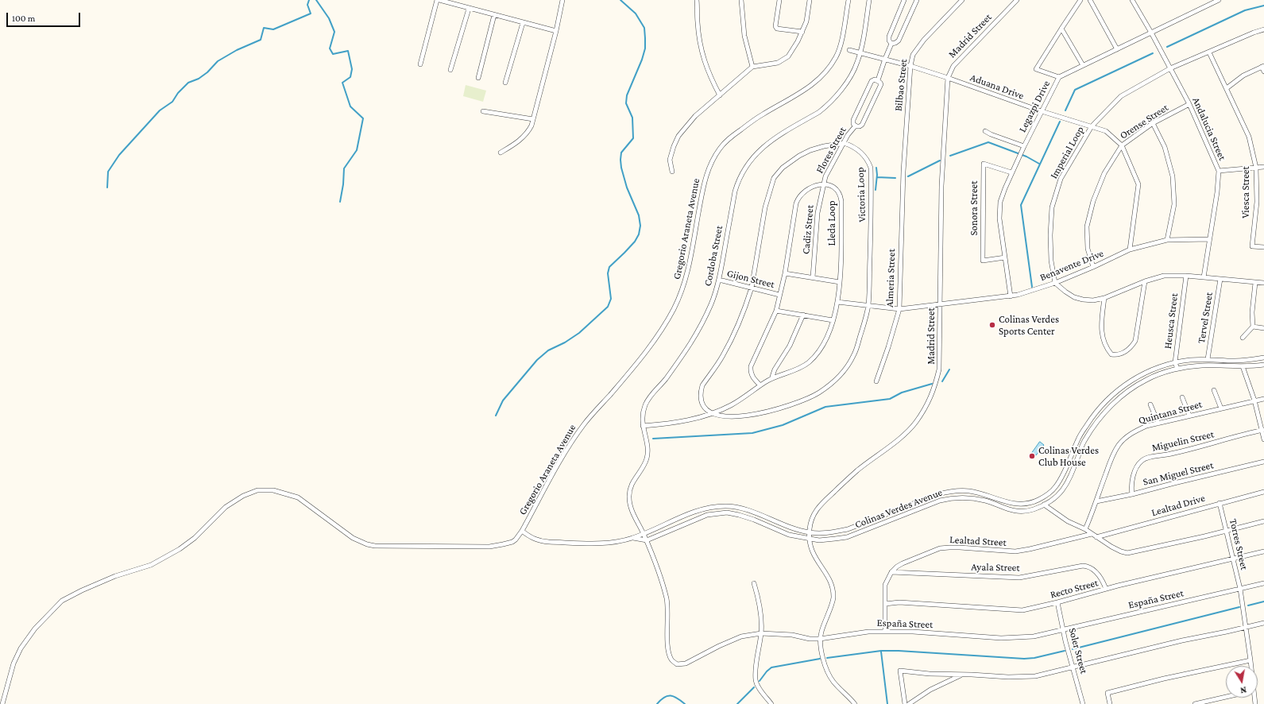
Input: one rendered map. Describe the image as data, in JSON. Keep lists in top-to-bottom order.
{
  "streets": {
    "street": [
      "Madrid Street",
      "Bilbao Street",
      "Aduana Drive",
      "Legazpi Drive",
      "Orense Street",
      "Andalucia Street",
      "Flores Street",
      "Imperial Loop",
      "Viesca Street",
      "Victoria Loop",
      "Sonora Street",
      "Lleda Loop",
      "Gregorio Araneta Avenue",
      "Cadiz Street",
      "Cordoba Street",
      "Benavente Drive",
      "Almeria Street",
      "Gijon Street",
      "Tervel Street",
      "Heusca Street",
      "Quintana Street",
      "Miguelin Street",
      "San Miguel Street",
      "Lealtad Drive",
      "Colinas Verdes Avenue",
      "Lealtad Street",
      "Torres Street",
      "Ayala Street",
      "Recto Street",
      "España Street",
      "Soler Street"
    ]
  },
  "crossings": [
    ["Madrid Street", "Aduana Drive"],
    ["Madrid Street", "Benavente Drive"],
    ["Madrid Street", "Colinas Verdes Avenue"],
    ["Madrid Street", "España Street"],
    ["Bilbao Street", "Aduana Drive"],
    ["Bilbao Street", "Almeria Street"],
    ["Aduana Drive", "Legazpi Drive"],
    ["Aduana Drive", "Orense Street"],
    ["Aduana Drive", "Flores Street"],
    ["Aduana Drive", "Imperial Loop"],
    ["Aduana Drive", "Cordoba Street"],
    ["Aduana Drive", "Benavente Drive"],
    ["Legazpi Drive", "Andalucia Street"],
    ["Legazpi Drive", "Sonora Street"],
    ["Legazpi Drive", "Benavente Drive"],
    ["Orense Street", "Andalucia Street"],
    ["Orense Street", "Benavente Drive"],
    ["Andalucia Street", "Imperial Loop"],
    ["Andalucia Street", "Benavente Drive"],
    ["Flores Street", "Victoria Loop"],
    ["Flores Street", "Lleda Loop"],
    ["Flores Street", "Cadiz Street"],
    ["Imperial Loop", "Viesca Street"],
    ["Imperial Loop", "Benavente Drive"],
    ["Victoria Loop", "Lleda Loop"],
    ["Lleda Loop", "Cadiz Street"],
    ["Lleda Loop", "Cordoba Street"],
    ["Gregorio Araneta Avenue", "Colinas Verdes Avenue"],
    ["Cordoba Street", "Gijon Street"],
    ["Cordoba Street", "Colinas Verdes Avenue"],
    ["Cordoba Street", "España Street"],
    ["Tervel Street", "Colinas Verdes Avenue"],
    ["Heusca Street", "Colinas Verdes Avenue"],
    ["Quintana Street", "San Miguel Street"],
    ["Miguelin Street", "San Miguel Street"],
    ["Lealtad Drive", "Torres Street"],
    ["Colinas Verdes Avenue", "España Street"],
    ["Lealtad Street", "Ayala Street"],
    ["Lealtad Street", "Recto Street"],
    ["Lealtad Street", "España Street"],
    ["Torres Street", "Recto Street"],
    ["Torres Street", "España Street"],
    ["Ayala Street", "Recto Street"],
    ["Recto Street", "Soler Street"],
    ["España Street", "Soler Street"]
  ],
  "places": ["Colinas Verdes Sports Center", "Colinas Verdes Club House"],
  "scale_bar": "100 m",
  "north": "bottom"
}
